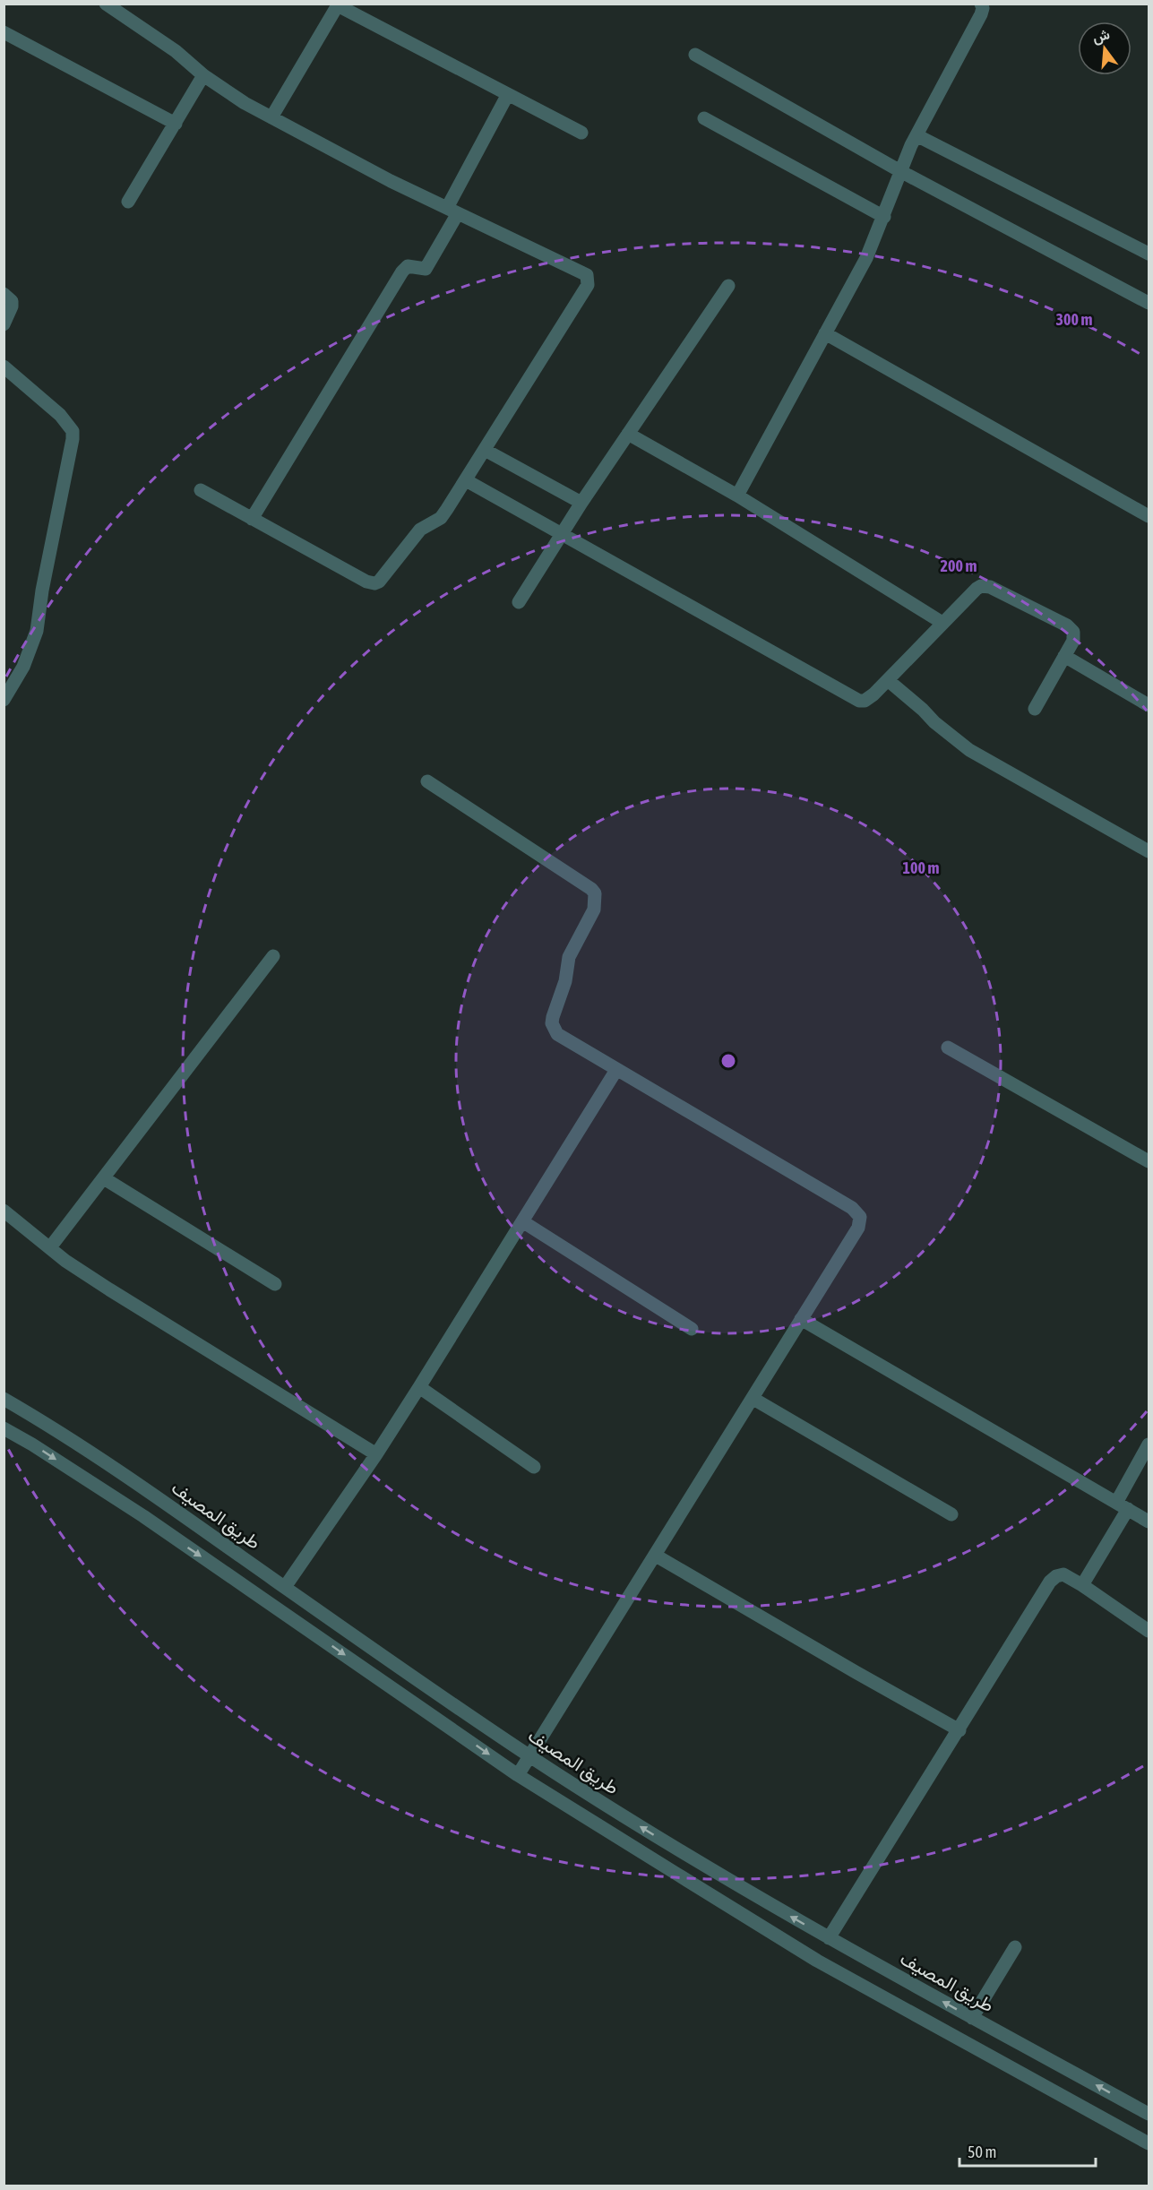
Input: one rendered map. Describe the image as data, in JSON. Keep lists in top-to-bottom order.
{
  "streets": {
    "street": ["طريق المصيف"]
  },
  "scale_bar": "50 m",
  "north": "top",
  "rings": ["300 m", "200 m", "100 m"]
}
